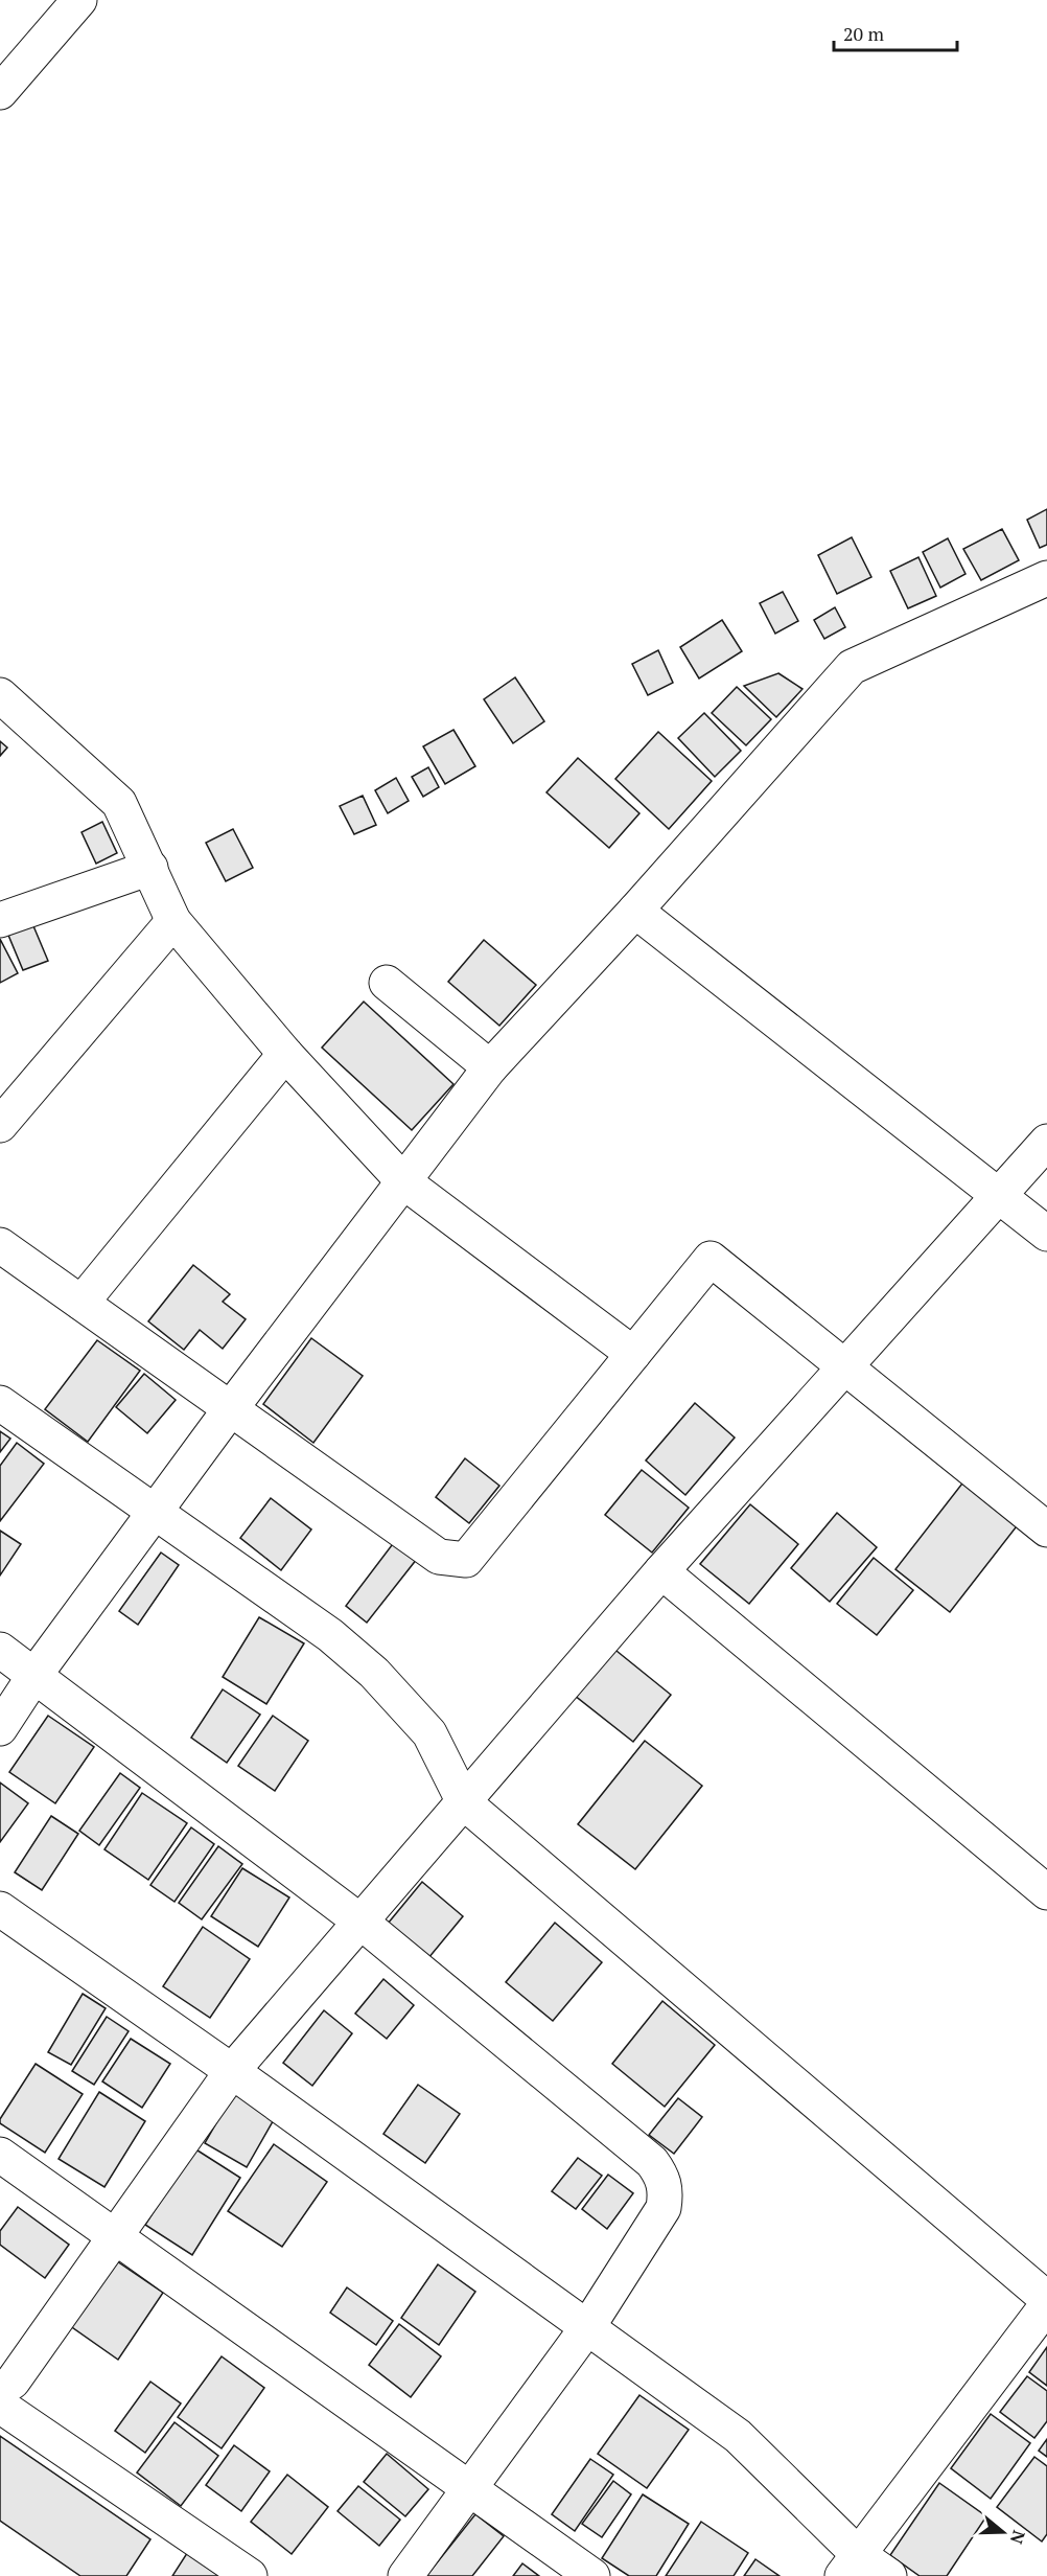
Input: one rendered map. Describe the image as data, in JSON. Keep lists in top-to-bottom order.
{
  "scale_bar": "20 m",
  "north": "right"
}
